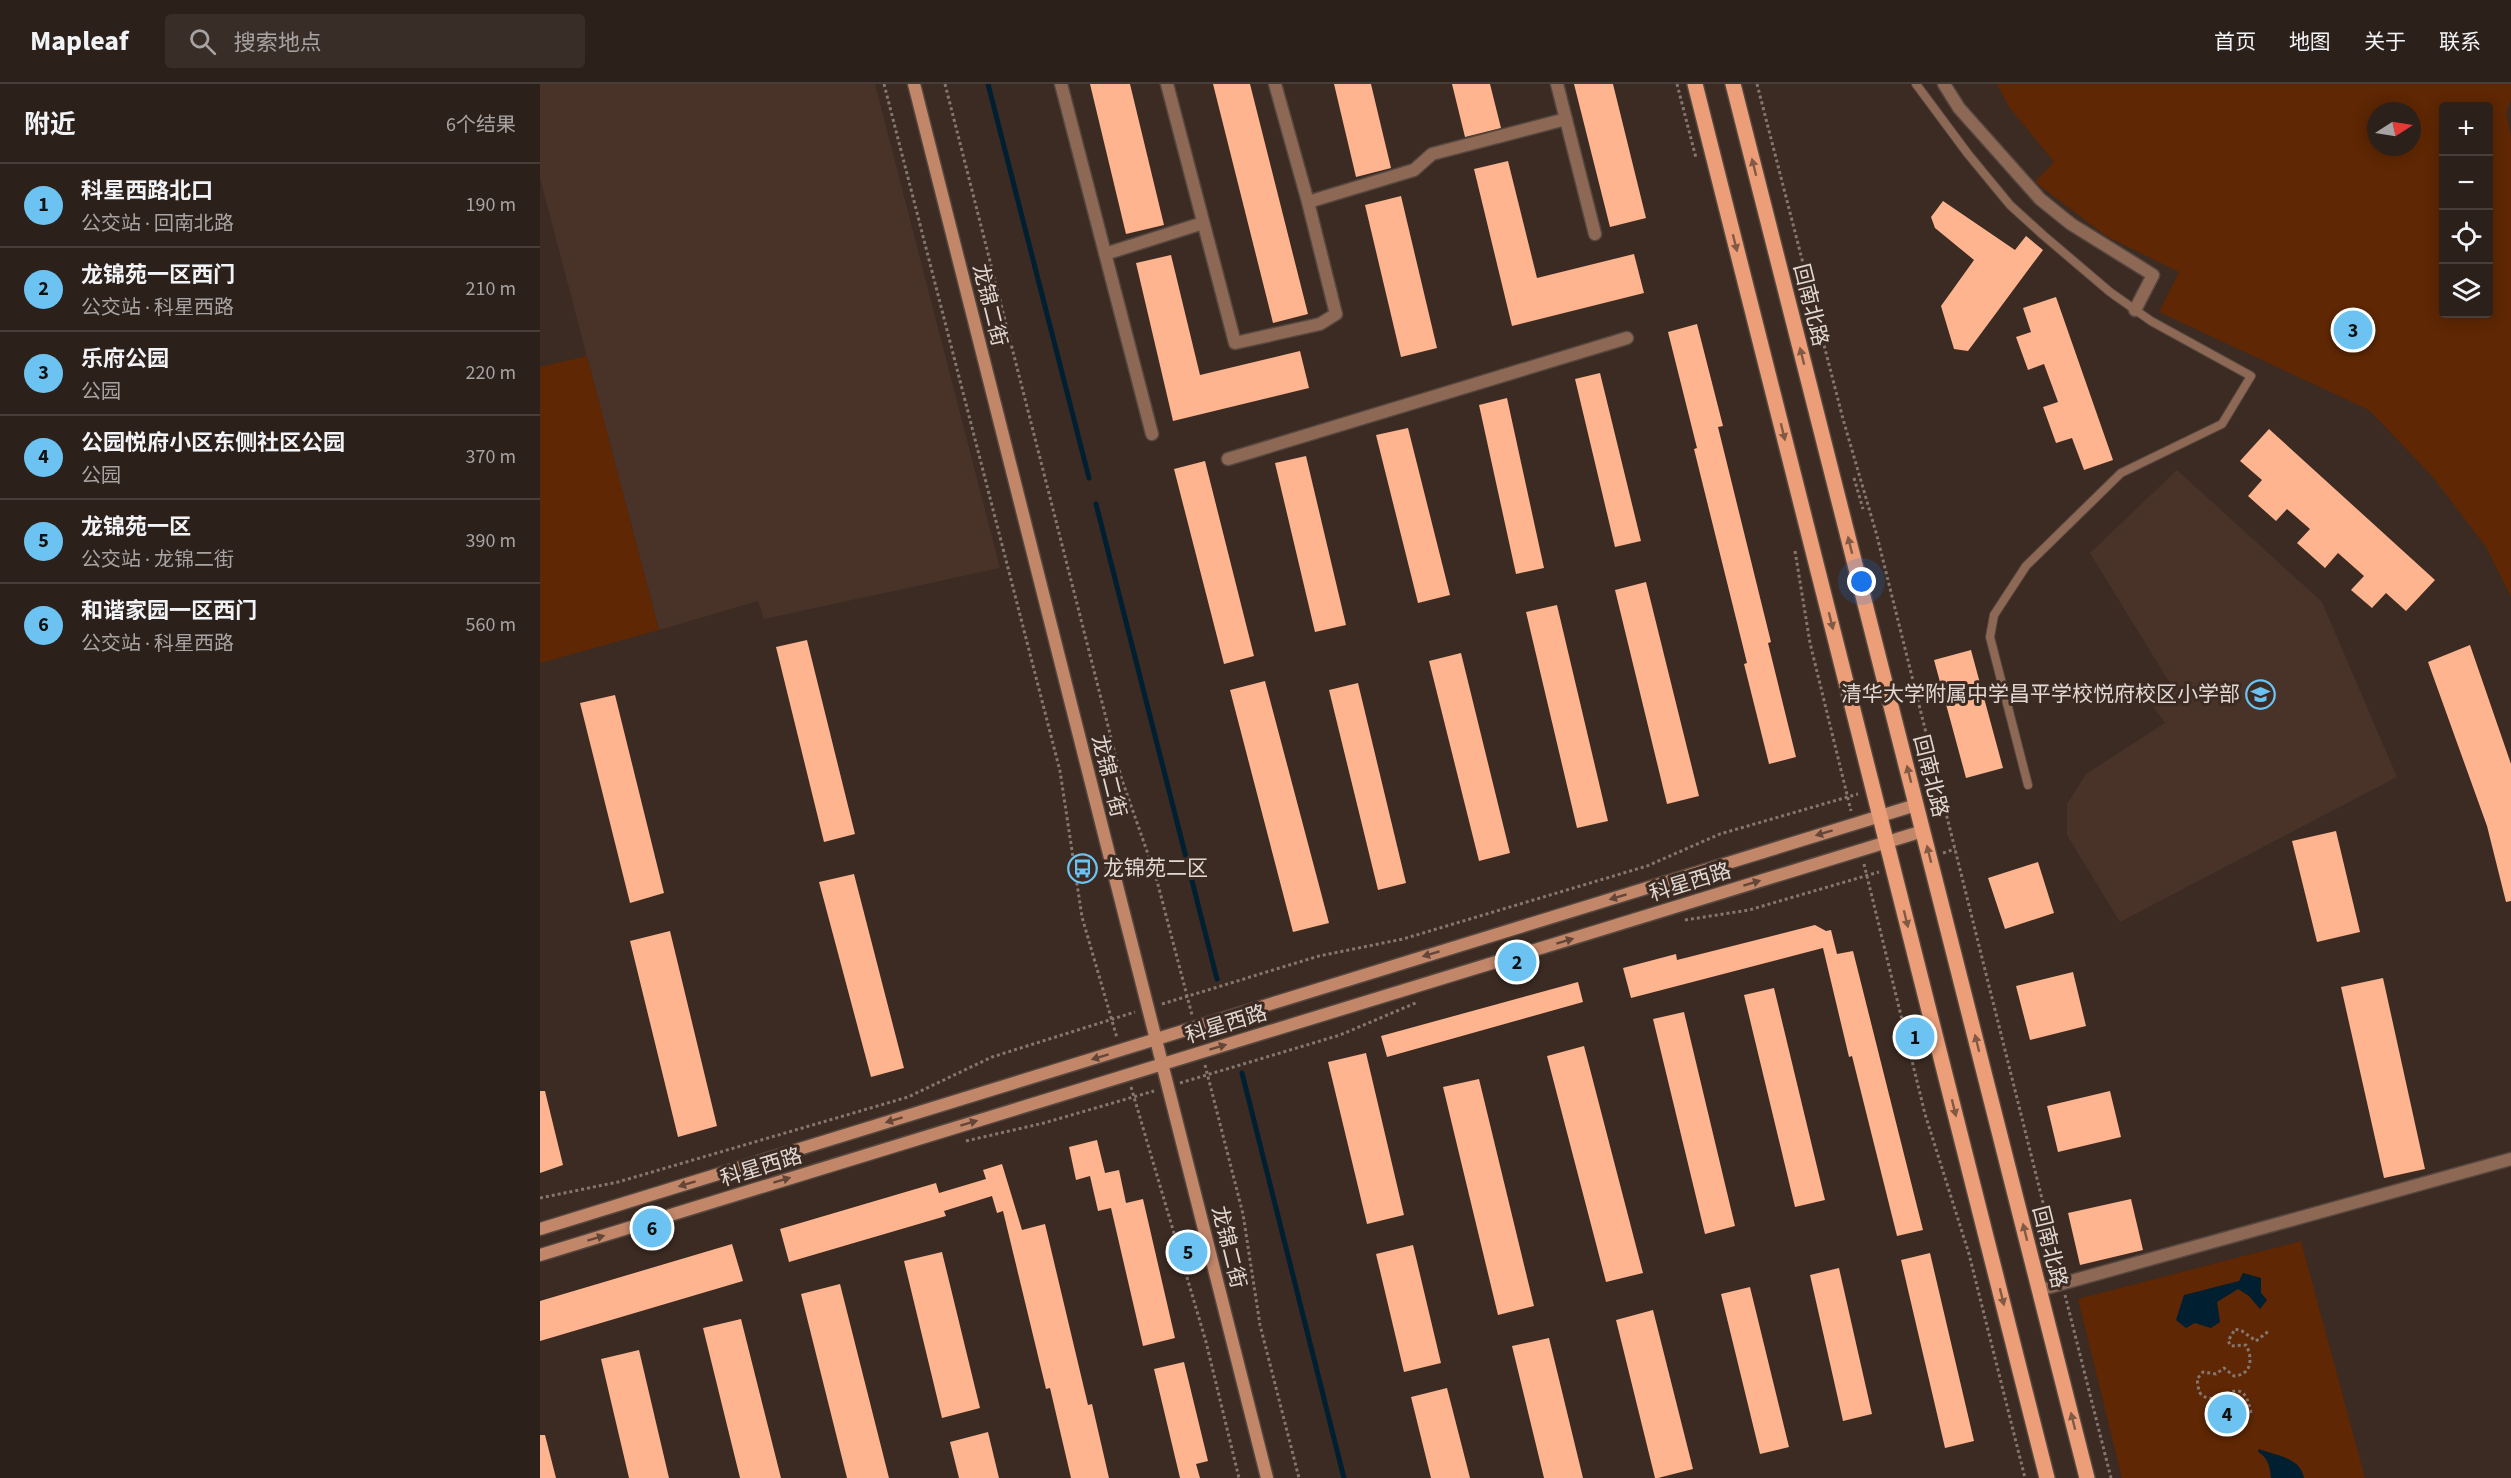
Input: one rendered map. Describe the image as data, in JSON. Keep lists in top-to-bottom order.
{
  "streets": {
    "main road": ["回南北路"],
    "street": ["龙锦二街", "科星西路"]
  },
  "crossings": [
    ["龙锦二街", "科星西路"],
    ["回南北路", "科星西路"]
  ],
  "places": {
    "school or university": ["清华大学附属中学昌平学校悦府校区小学部"],
    "bus stop": ["龙锦苑二区"]
  },
  "north": "right",
  "page": {
    "header": "Mapleaf",
    "search": "搜索地点",
    "nav": [
      "首页",
      "地图",
      "关于",
      "联系"
    ],
    "heading": ["附近", "6个结果"],
    "map_buttons": ["+", "−"],
    "list": [
      {
        "mark": "1",
        "name": "科星西路北口",
        "note": "公交站 · 回南北路",
        "value": "190 m"
      },
      {
        "mark": "2",
        "name": "龙锦苑一区西门",
        "note": "公交站 · 科星西路",
        "value": "210 m"
      },
      {
        "mark": "3",
        "name": "乐府公园",
        "note": "公园",
        "value": "220 m"
      },
      {
        "mark": "4",
        "name": "公园悦府小区东侧社区公园",
        "note": "公园",
        "value": "370 m"
      },
      {
        "mark": "5",
        "name": "龙锦苑一区",
        "note": "公交站 · 龙锦二街",
        "value": "390 m"
      },
      {
        "mark": "6",
        "name": "和谐家园一区西门",
        "note": "公交站 · 科星西路",
        "value": "560 m"
      }
    ],
    "pins": [
      "3",
      "2",
      "1",
      "6",
      "5",
      "4"
    ]
  }
}
